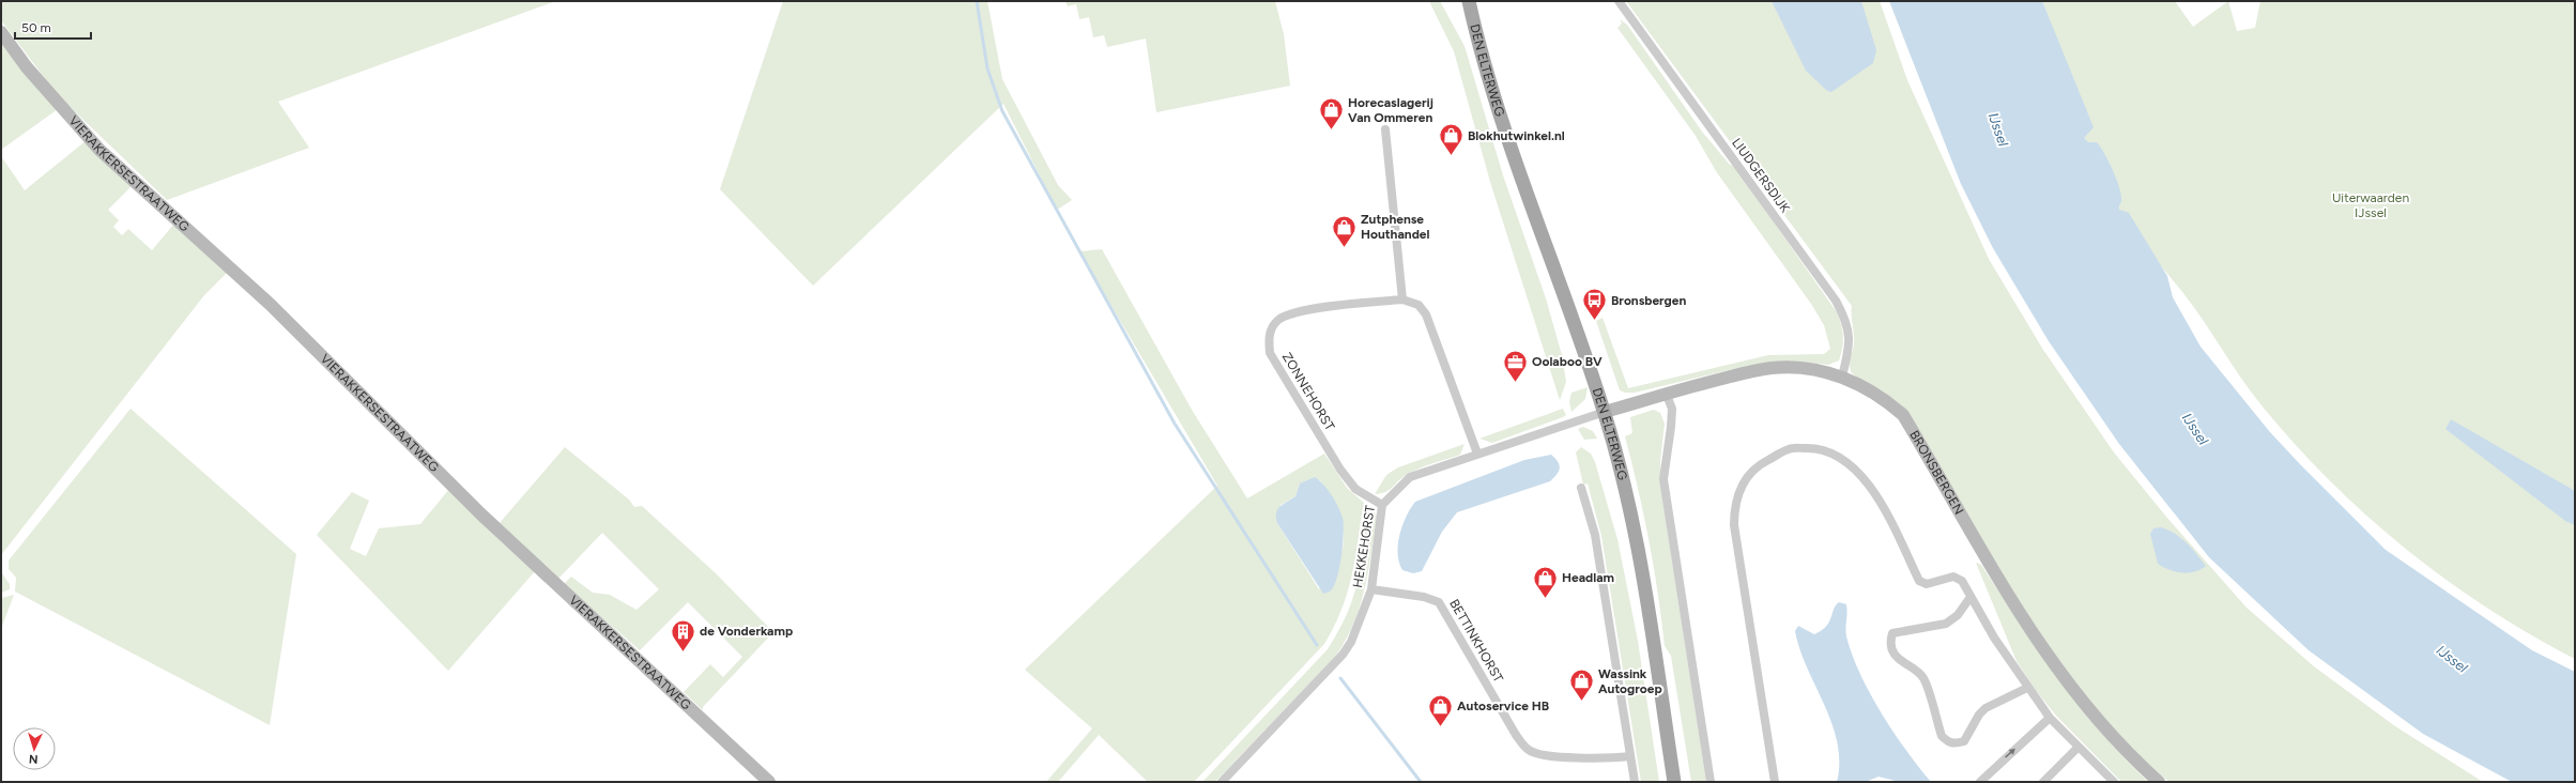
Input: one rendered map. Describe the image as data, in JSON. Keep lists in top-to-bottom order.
{
  "streets": {
    "main road": ["DEN ELTERWEG"],
    "street": [
      "VIERAKKERSESTRAATWEG",
      "LIUDGERSDIJK",
      "ZONNEHORST",
      "BRONSBERGEN",
      "HEKKEHORST",
      "BETTINKHORST"
    ]
  },
  "crossings": [
    ["DEN ELTERWEG", "BRONSBERGEN"],
    ["DEN ELTERWEG", "HEKKEHORST"],
    ["LIUDGERSDIJK", "BRONSBERGEN"],
    ["ZONNEHORST", "HEKKEHORST"],
    ["BRONSBERGEN", "HEKKEHORST"],
    ["HEKKEHORST", "BETTINKHORST"]
  ],
  "water": ["IJssel"],
  "parks": ["Uiterwaarden IJssel"],
  "places": {
    "shop": [
      "Horecaslagerij Van Ommeren",
      "Blokhutwinkel.nl",
      "Zutphense Houthandel",
      "Headlam",
      "Wassink Autogroep",
      "Autoservice HB"
    ],
    "bus stop": ["Bronsbergen"],
    "office": ["Oolaboo BV"],
    "building": ["de Vonderkamp"]
  },
  "scale_bar": "50 m",
  "north": "bottom"
}
